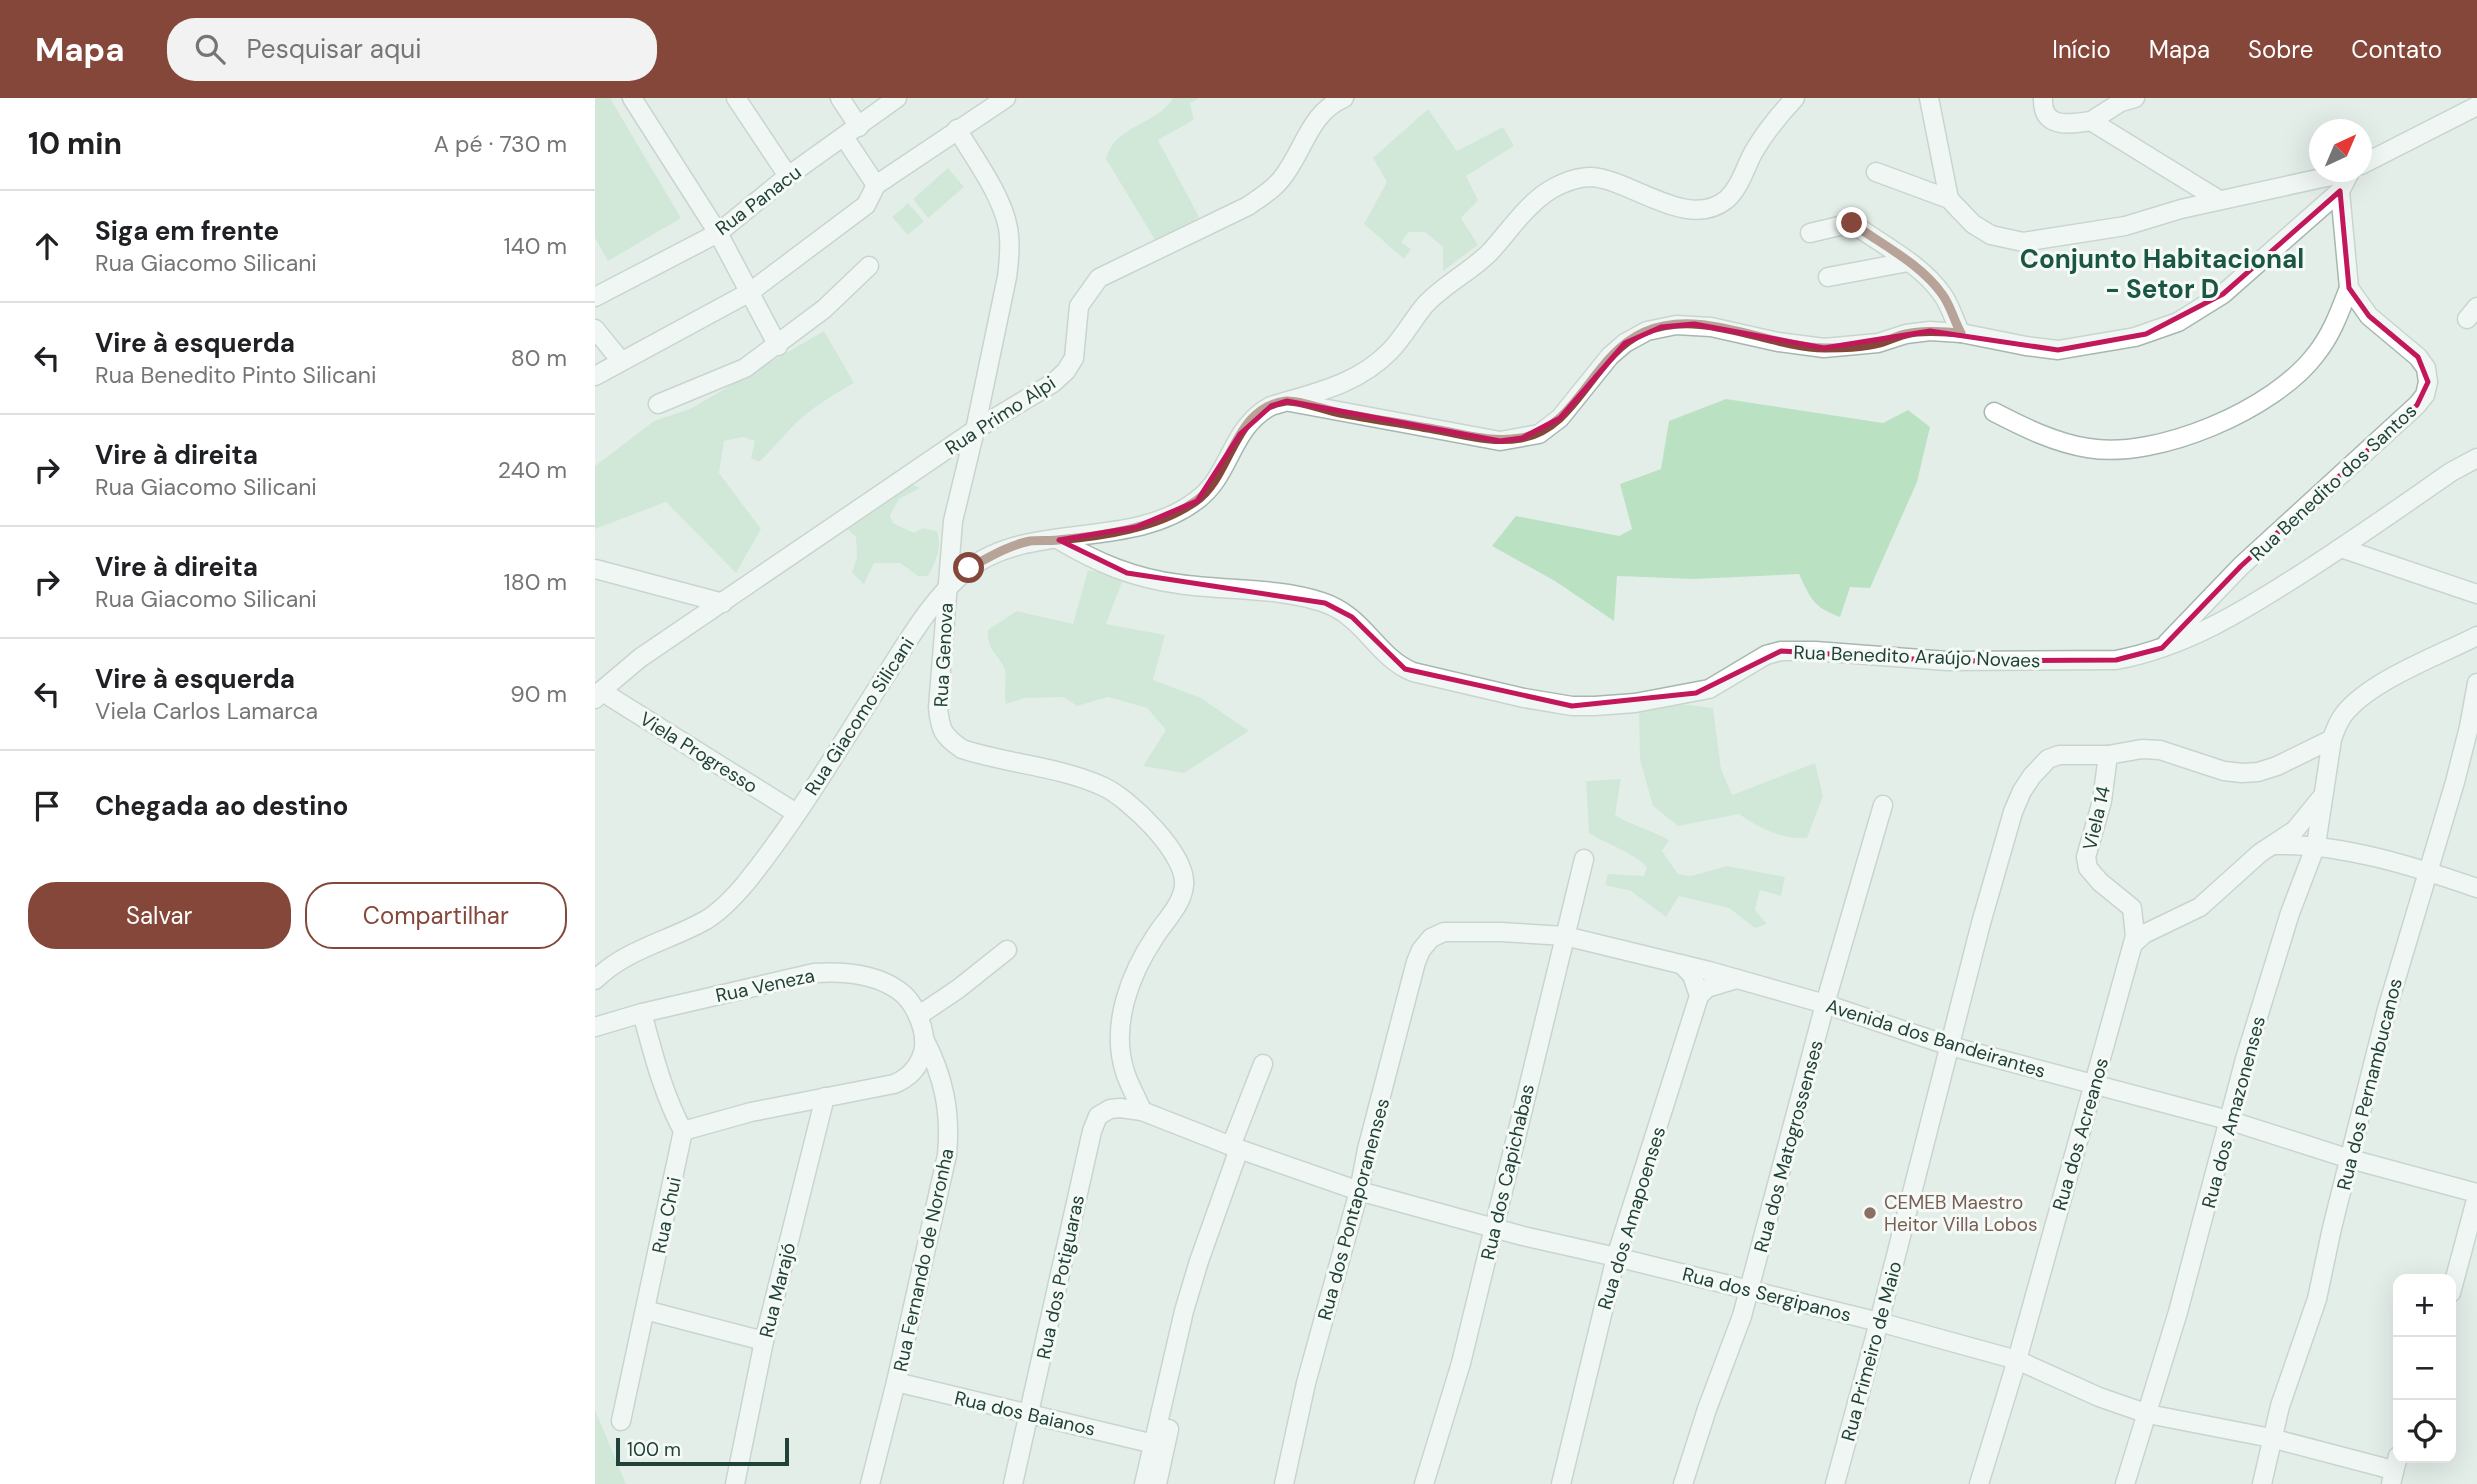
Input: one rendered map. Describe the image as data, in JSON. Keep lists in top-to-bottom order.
{
  "streets": {
    "street": [
      "Rua Panacu",
      "Rua Primo Alpi",
      "Rua Benedito dos Santos",
      "Rua Genova",
      "Rua Benedito Araújo Novaes",
      "Rua Giacomo Silicani",
      "Viela Progresso",
      "Viela 14",
      "Rua Veneza",
      "Avenida dos Bandeirantes",
      "Rua dos Pernambucanos",
      "Rua dos Amazonenses",
      "Rua dos Acreanos",
      "Rua dos Matogrossenses",
      "Rua dos Capichabas",
      "Rua dos Pontaporanenses",
      "Rua Chui",
      "Rua dos Amapoenses",
      "Rua Fernando de Noronha",
      "Rua dos Potiguaras",
      "Rua Marajó",
      "Rua dos Sergipanos",
      "Rua Primeiro de Maio",
      "Rua dos Baianos"
    ]
  },
  "crossings": [
    ["Rua Primo Alpi", "Rua Genova"],
    ["Rua Primo Alpi", "Viela Progresso"],
    ["Rua Benedito dos Santos", "Rua Benedito Araújo Novaes"],
    ["Rua Genova", "Rua Giacomo Silicani"],
    ["Rua Genova", "Rua dos Potiguaras"],
    ["Rua Genova", "Rua dos Sergipanos"],
    ["Rua Benedito Araújo Novaes", "Rua Giacomo Silicani"],
    ["Rua Giacomo Silicani", "Viela Progresso"],
    ["Viela 14", "Rua dos Acreanos"],
    ["Viela 14", "Rua Primeiro de Maio"],
    ["Rua Veneza", "Rua Fernando de Noronha"],
    ["Avenida dos Bandeirantes", "Rua dos Pernambucanos"],
    ["Avenida dos Bandeirantes", "Rua dos Amazonenses"],
    ["Avenida dos Bandeirantes", "Rua dos Acreanos"],
    ["Avenida dos Bandeirantes", "Rua dos Matogrossenses"],
    ["Avenida dos Bandeirantes", "Rua dos Capichabas"],
    ["Avenida dos Bandeirantes", "Rua dos Pontaporanenses"],
    ["Avenida dos Bandeirantes", "Rua Primeiro de Maio"],
    ["Rua dos Pernambucanos", "Rua dos Sergipanos"],
    ["Rua dos Amazonenses", "Rua dos Sergipanos"],
    ["Rua dos Acreanos", "Rua dos Sergipanos"],
    ["Rua dos Matogrossenses", "Rua dos Sergipanos"],
    ["Rua dos Capichabas", "Rua dos Sergipanos"],
    ["Rua dos Pontaporanenses", "Rua dos Sergipanos"],
    ["Rua dos Amapoenses", "Rua dos Sergipanos"],
    ["Rua Fernando de Noronha", "Rua dos Baianos"],
    ["Rua dos Potiguaras", "Rua dos Sergipanos"],
    ["Rua dos Potiguaras", "Rua dos Baianos"],
    ["Rua dos Sergipanos", "Rua Primeiro de Maio"]
  ],
  "districts": ["Conjunto Habitacional - Setor D"],
  "places": ["CEMEB Maestro Heitor Villa Lobos"],
  "scale_bar": "100 m",
  "north": "top right",
  "page": {
    "header": "Mapa",
    "search": "Pesquisar aqui",
    "nav": [
      "Início",
      "Mapa",
      "Sobre",
      "Contato"
    ],
    "heading": ["10 min", "A pé · 730 m"],
    "list": [
      ["Siga em frente", "Rua Giacomo Silicani", "140 m"],
      ["Vire à esquerda", "Rua Benedito Pinto Silicani", "80 m"],
      ["Vire à direita", "Rua Giacomo Silicani", "240 m"],
      ["Vire à direita", "Rua Giacomo Silicani", "180 m"],
      ["Vire à esquerda", "Viela Carlos Lamarca", "90 m"],
      "Chegada ao destino"
    ],
    "buttons": ["Salvar", "Compartilhar"],
    "map_buttons": ["+", "−"],
    "scale": "100 m"
  }
}
